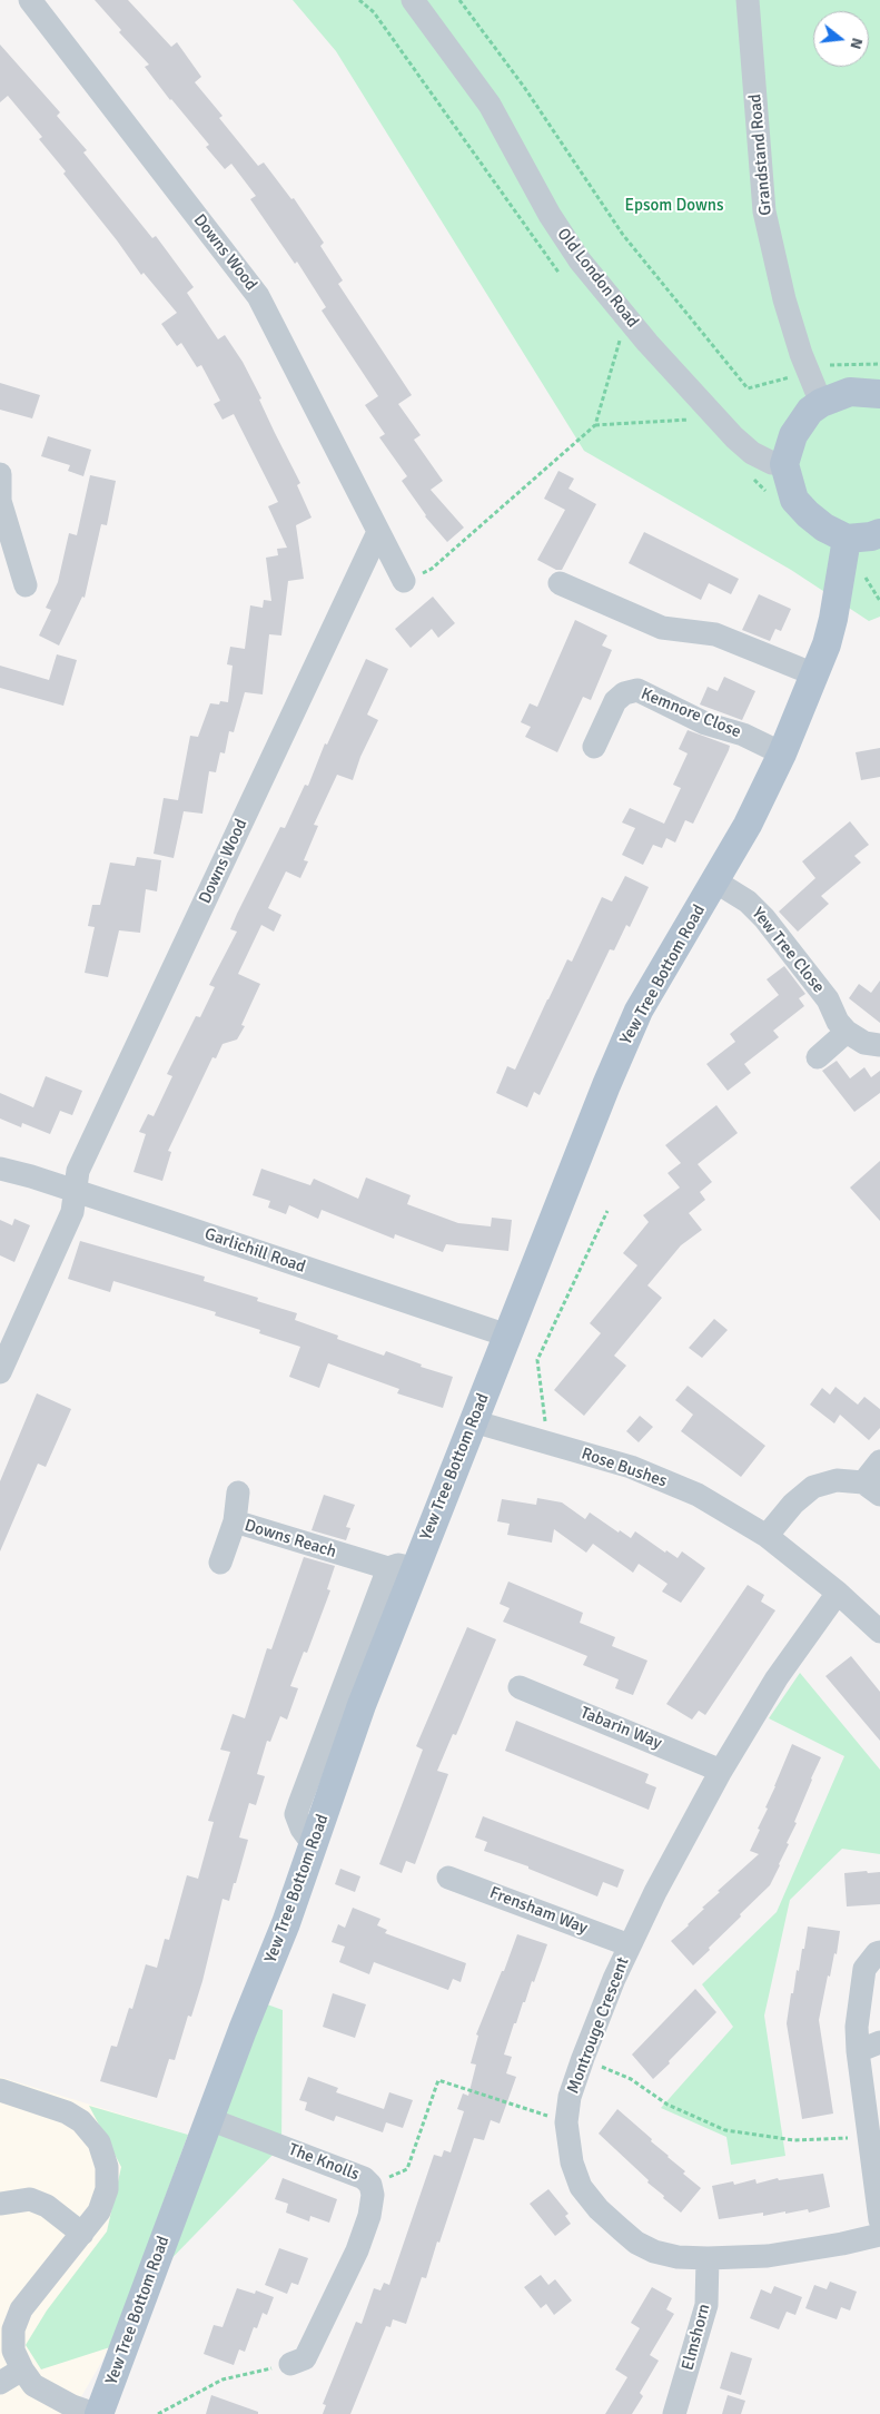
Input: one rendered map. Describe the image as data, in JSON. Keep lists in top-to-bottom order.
{
  "streets": {
    "main road": ["Yew Tree Bottom Road"],
    "street": [
      "Grandstand Road",
      "Downs Wood",
      "Old London Road",
      "Kemnore Close",
      "Yew Tree Close",
      "Garlichill Road",
      "Rose Bushes",
      "Downs Reach",
      "Tabarin Way",
      "Frensham Way",
      "Montrouge Crescent",
      "The Knolls",
      "Elmshorn"
    ]
  },
  "crossings": [
    ["Downs Wood", "Garlichill Road"],
    ["Kemnore Close", "Yew Tree Bottom Road"],
    ["Yew Tree Close", "Yew Tree Bottom Road"],
    ["Yew Tree Bottom Road", "Garlichill Road"],
    ["Yew Tree Bottom Road", "Rose Bushes"],
    ["Yew Tree Bottom Road", "Downs Reach"],
    ["Yew Tree Bottom Road", "The Knolls"],
    ["Rose Bushes", "Montrouge Crescent"],
    ["Tabarin Way", "Montrouge Crescent"],
    ["Frensham Way", "Montrouge Crescent"],
    ["Montrouge Crescent", "Elmshorn"]
  ],
  "parks": ["Epsom Downs"],
  "north": "right"
}
